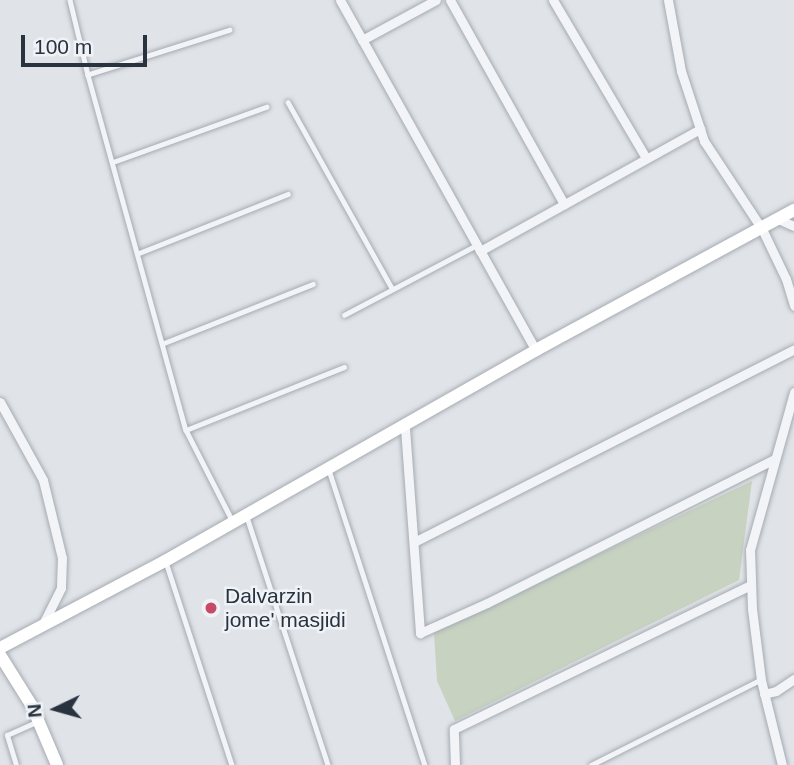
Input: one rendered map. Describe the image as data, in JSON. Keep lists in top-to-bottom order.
{
  "places": ["Dalvarzin jome' masjidi"],
  "scale_bar": "100 m",
  "north": "left"
}
